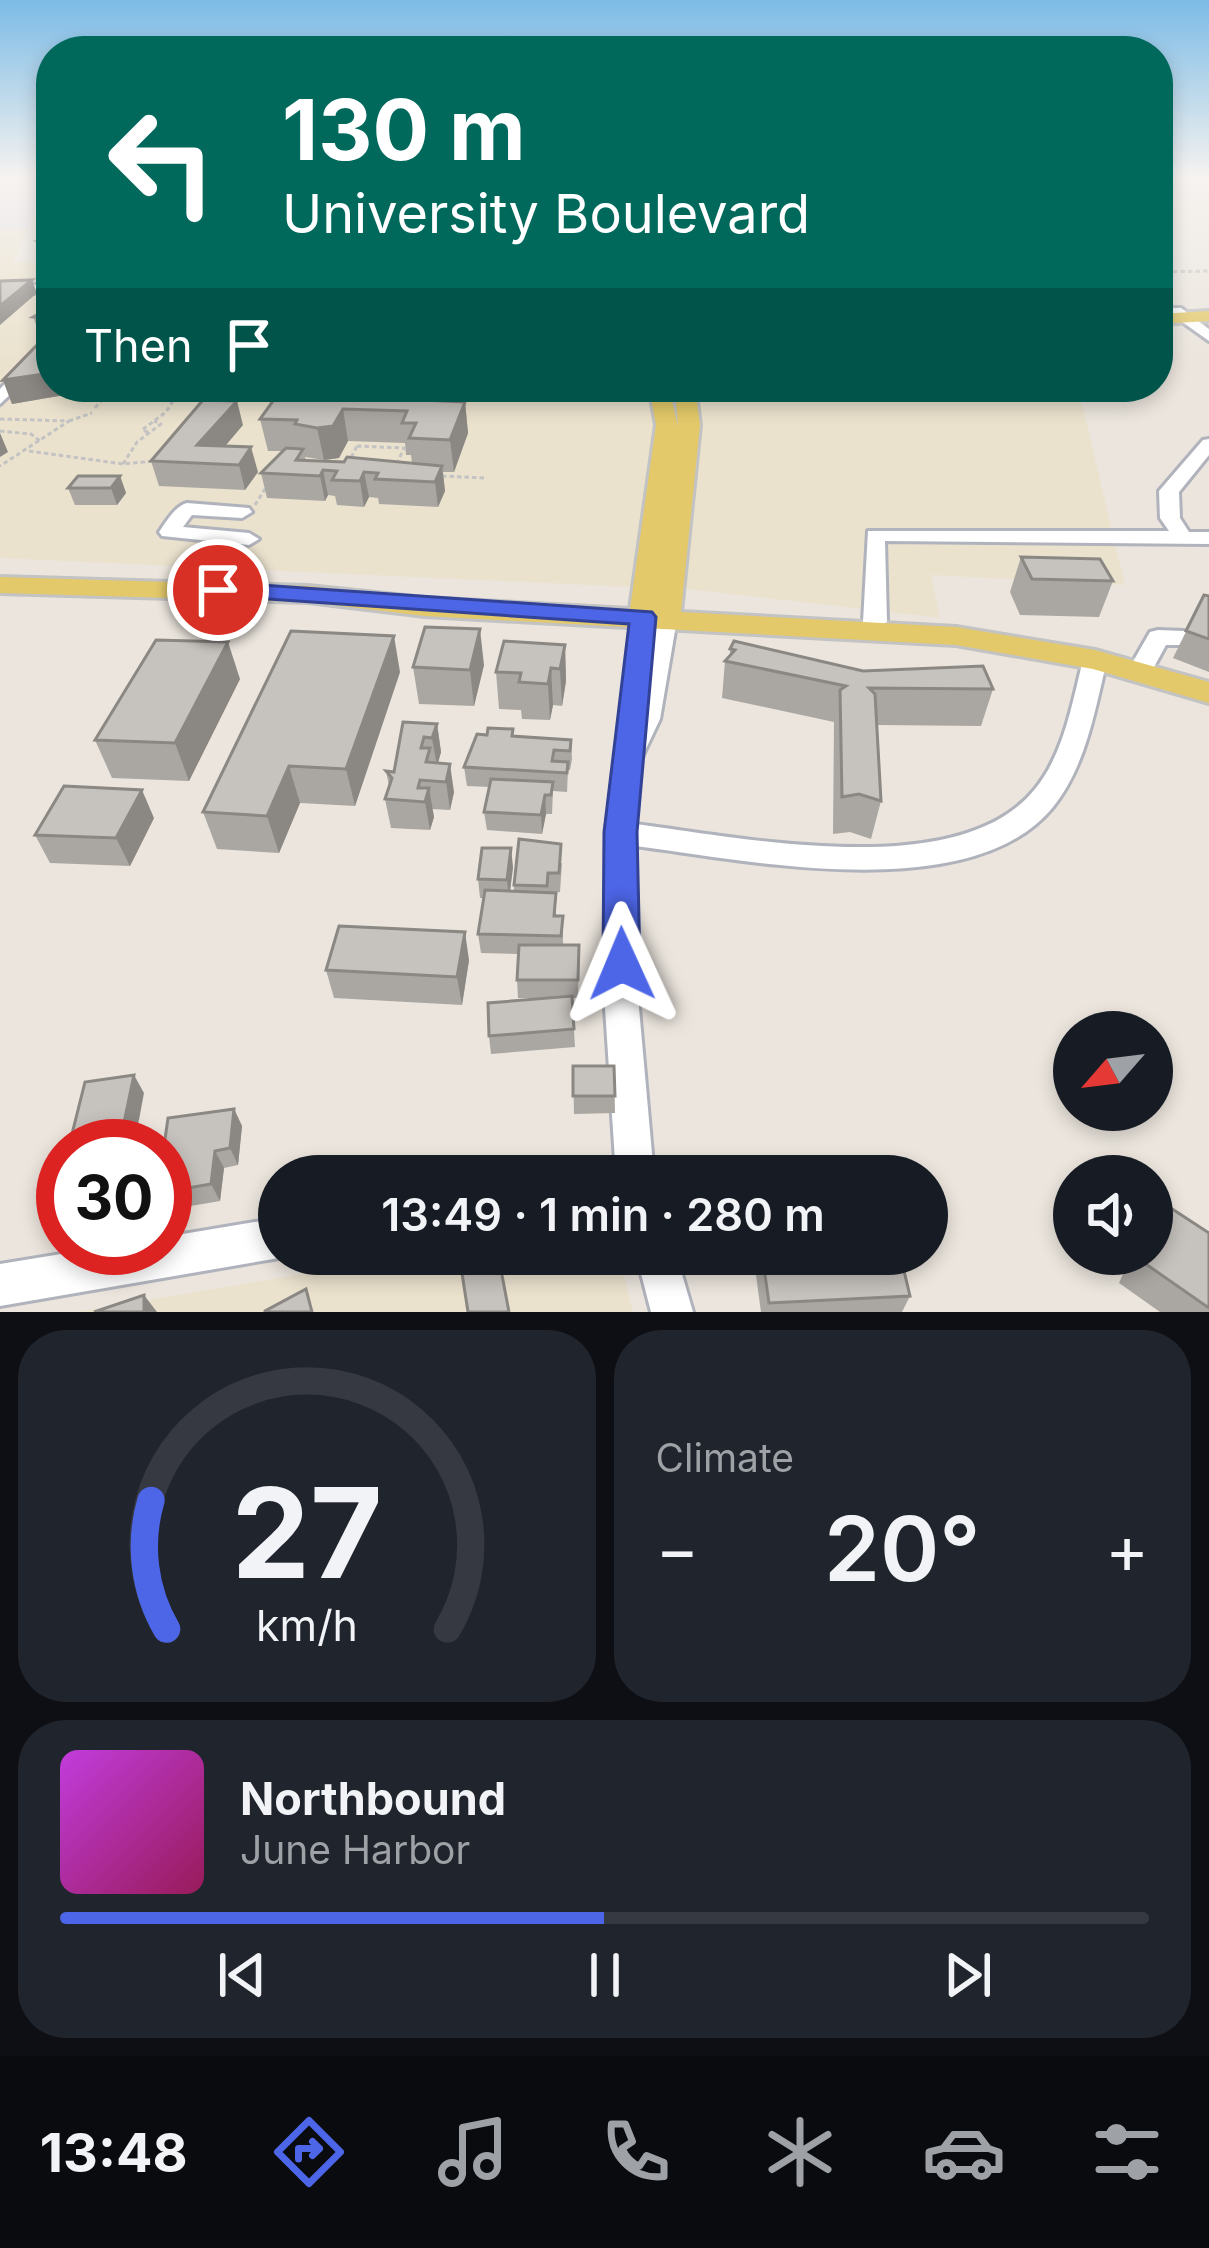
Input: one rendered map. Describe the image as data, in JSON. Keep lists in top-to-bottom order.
{
  "north": "bottom left",
  "page": {
    "turn": ["130 m", "University Boulevard"],
    "then": "Then",
    "limit": "30",
    "trip": "13:49 · 1 min · 280 m",
    "tile": "Climate",
    "heat": ["−", "20°", "+"],
    "song": ["Northbound", "June Harbor"],
    "tabs": "13:48",
    "gauge": ["27", "km/h"]
  }
}
